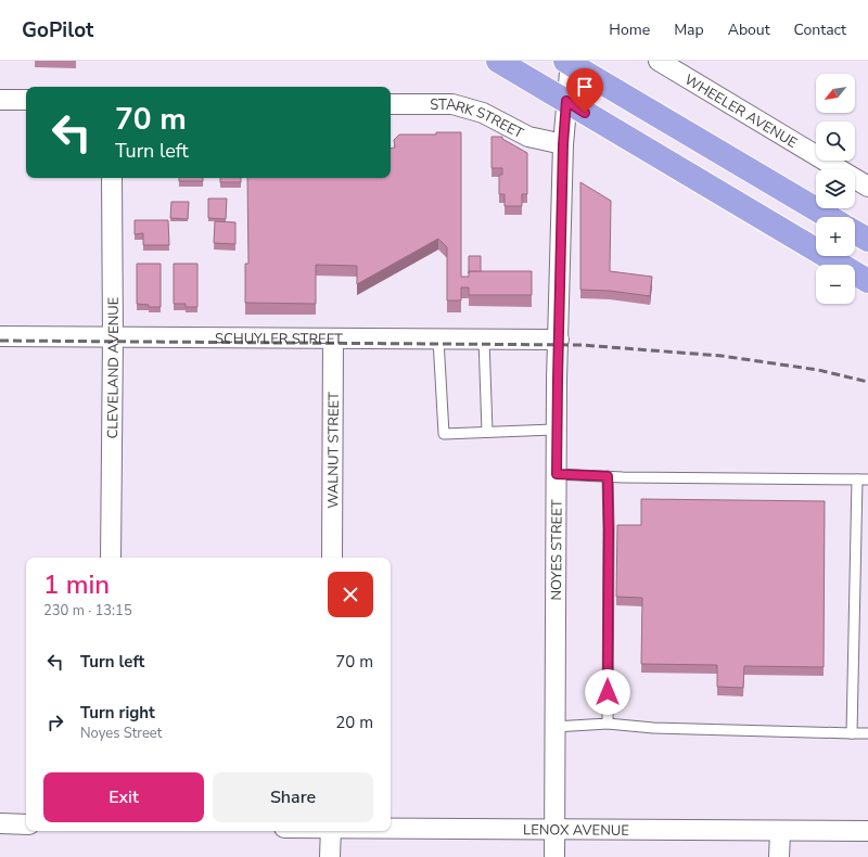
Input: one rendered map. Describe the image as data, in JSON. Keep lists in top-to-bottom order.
{
  "streets": {
    "street": [
      "WHEELER AVENUE",
      "STARK STREET",
      "SCHUYLER STREET",
      "CLEVELAND AVENUE",
      "WALNUT STREET",
      "NOYES STREET",
      "LENOX AVENUE"
    ]
  },
  "crossings": [
    ["STARK STREET", "NOYES STREET"],
    ["SCHUYLER STREET", "CLEVELAND AVENUE"],
    ["SCHUYLER STREET", "WALNUT STREET"],
    ["SCHUYLER STREET", "NOYES STREET"],
    ["NOYES STREET", "LENOX AVENUE"]
  ],
  "north": "bottom left",
  "page": {
    "header": "GoPilot",
    "nav": [
      "Home",
      "Map",
      "About",
      "Contact"
    ],
    "map_buttons": ["+", "−"],
    "turn": ["70 m", "Turn left"],
    "heading": ["1 min", "230 m · 13:15"],
    "list": [
      {
        "name": "Turn left",
        "value": "70 m"
      },
      {
        "name": "Turn right",
        "note": "Noyes Street",
        "value": "20 m"
      }
    ],
    "buttons": ["Exit", "Share"]
  }
}
